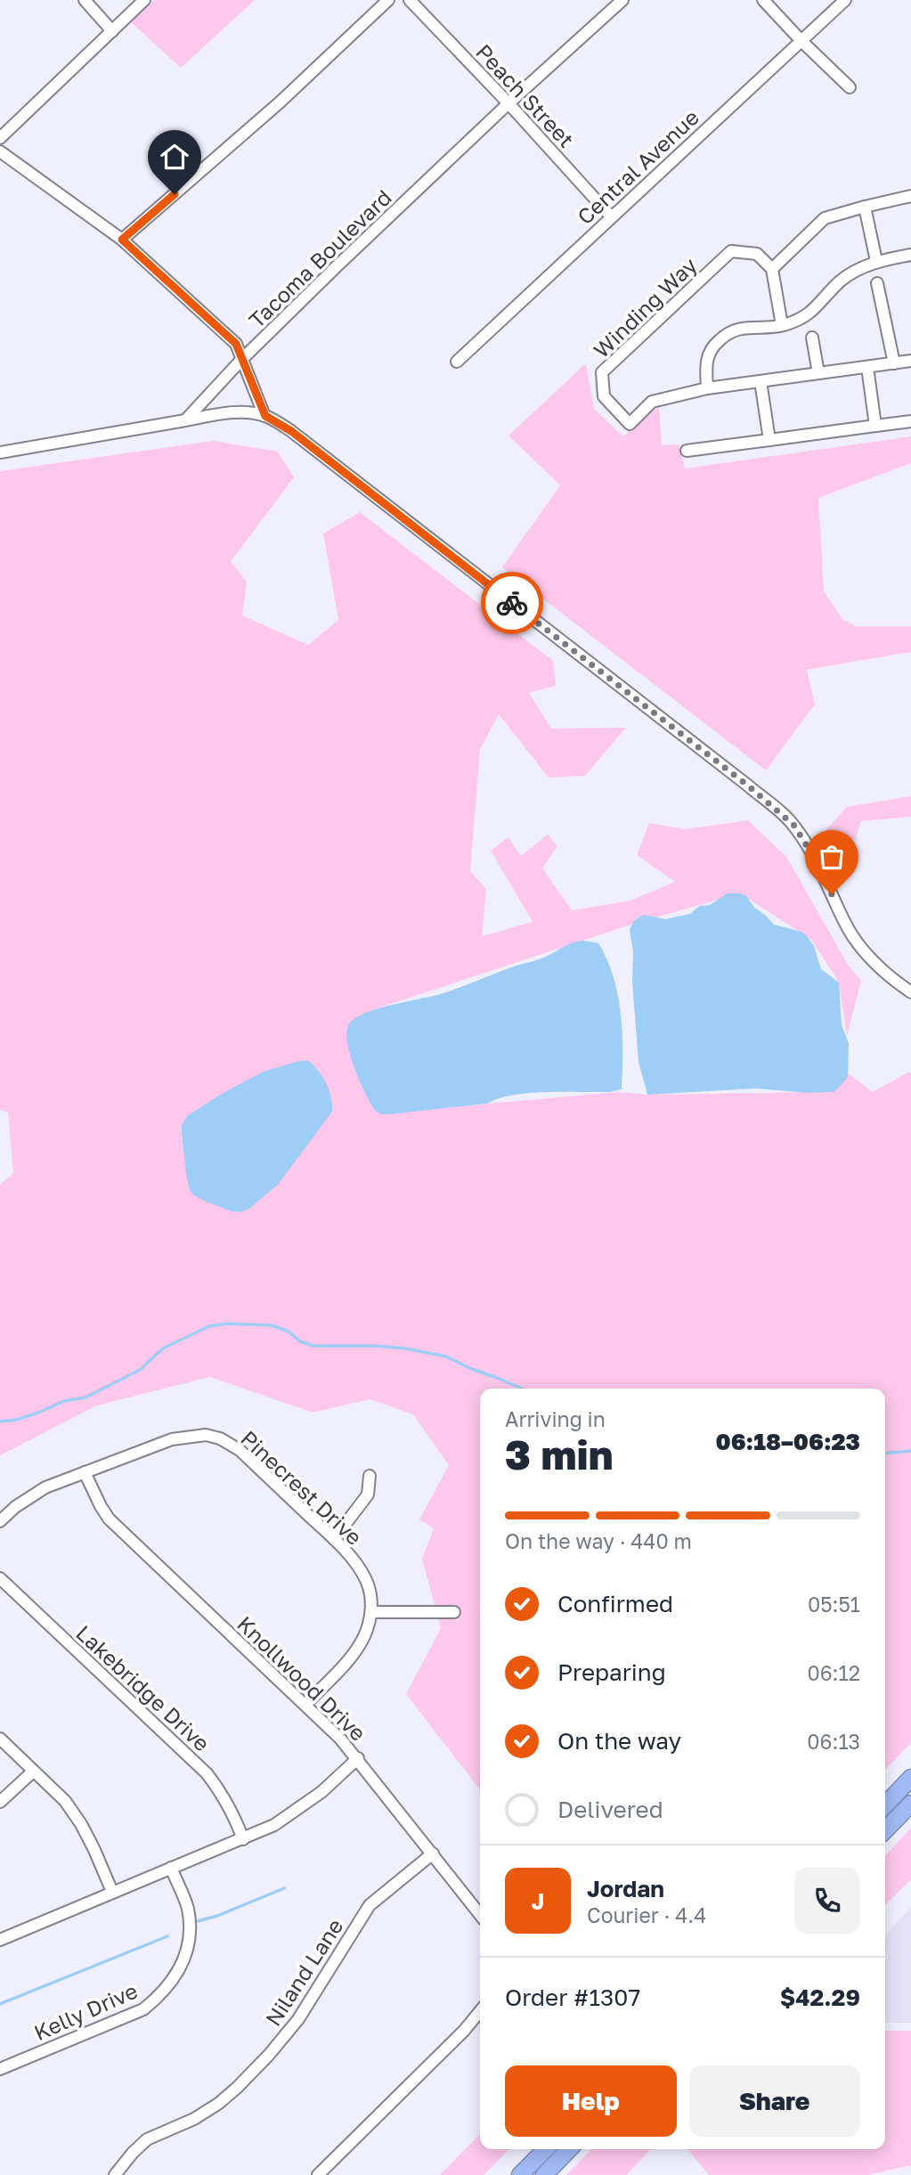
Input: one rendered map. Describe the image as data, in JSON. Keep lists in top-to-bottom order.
{
  "streets": {
    "street": [
      "Peach Street",
      "Central Avenue",
      "Tacoma Boulevard",
      "Winding Way",
      "Pinecrest Drive",
      "Knollwood Drive",
      "Lakebridge Drive",
      "Niland Lane",
      "Kelly Drive"
    ]
  },
  "crossings": [
    ["Peach Street", "Central Avenue"],
    ["Peach Street", "Tacoma Boulevard"],
    ["Pinecrest Drive", "Knollwood Drive"],
    ["Knollwood Drive", "Niland Lane"]
  ],
  "page": {
    "heading": ["3 min", "Arriving in", "06:18–06:23"],
    "panel": [
      "Jordan",
      "Courier · 4.4",
      "Order #1307",
      "$42.29"
    ],
    "bar": "On the way · 440 m",
    "list": [
      ["Confirmed", "05:51"],
      ["Preparing", "06:12"],
      ["On the way", "06:13"],
      "Delivered"
    ],
    "round": "J",
    "buttons": ["Help", "Share"]
  }
}
